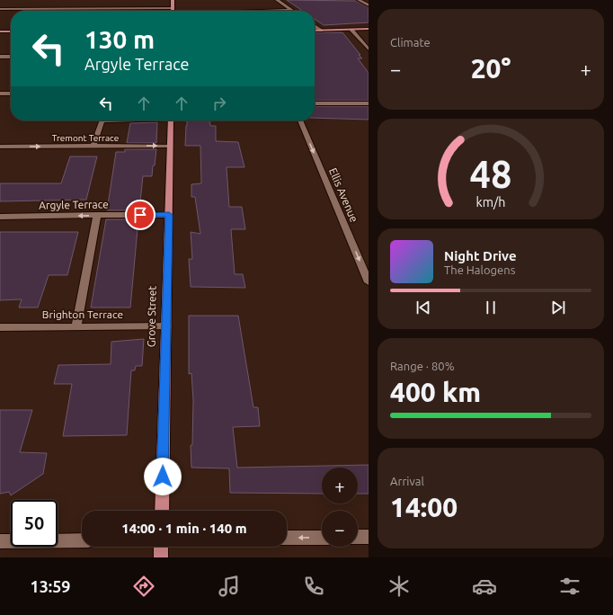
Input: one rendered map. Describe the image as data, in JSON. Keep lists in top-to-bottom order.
{
  "streets": {
    "main road": ["Grove Street"],
    "street": [
      "Tremont Terrace",
      "Ellis Avenue",
      "Argyle Terrace",
      "Brighton Terrace"
    ]
  },
  "crossings": [
    ["Tremont Terrace", "Grove Street"],
    ["Argyle Terrace", "Grove Street"],
    ["Brighton Terrace", "Grove Street"]
  ],
  "one_way": ["Tremont Terrace", "Ellis Avenue", "Argyle Terrace"],
  "page": {
    "tile": [
      "Climate",
      ["Range · 80%", "400 km"],
      ["Arrival", "14:00"]
    ],
    "turn": ["130 m", "Argyle Terrace"],
    "heat": ["−", "20°", "+"],
    "song": ["Night Drive", "The Halogens"],
    "map_buttons": ["+", "−"],
    "limit": "50",
    "trip": "14:00 · 1 min · 140 m",
    "tabs": "13:59",
    "gauge": ["48", "km/h"]
  }
}
